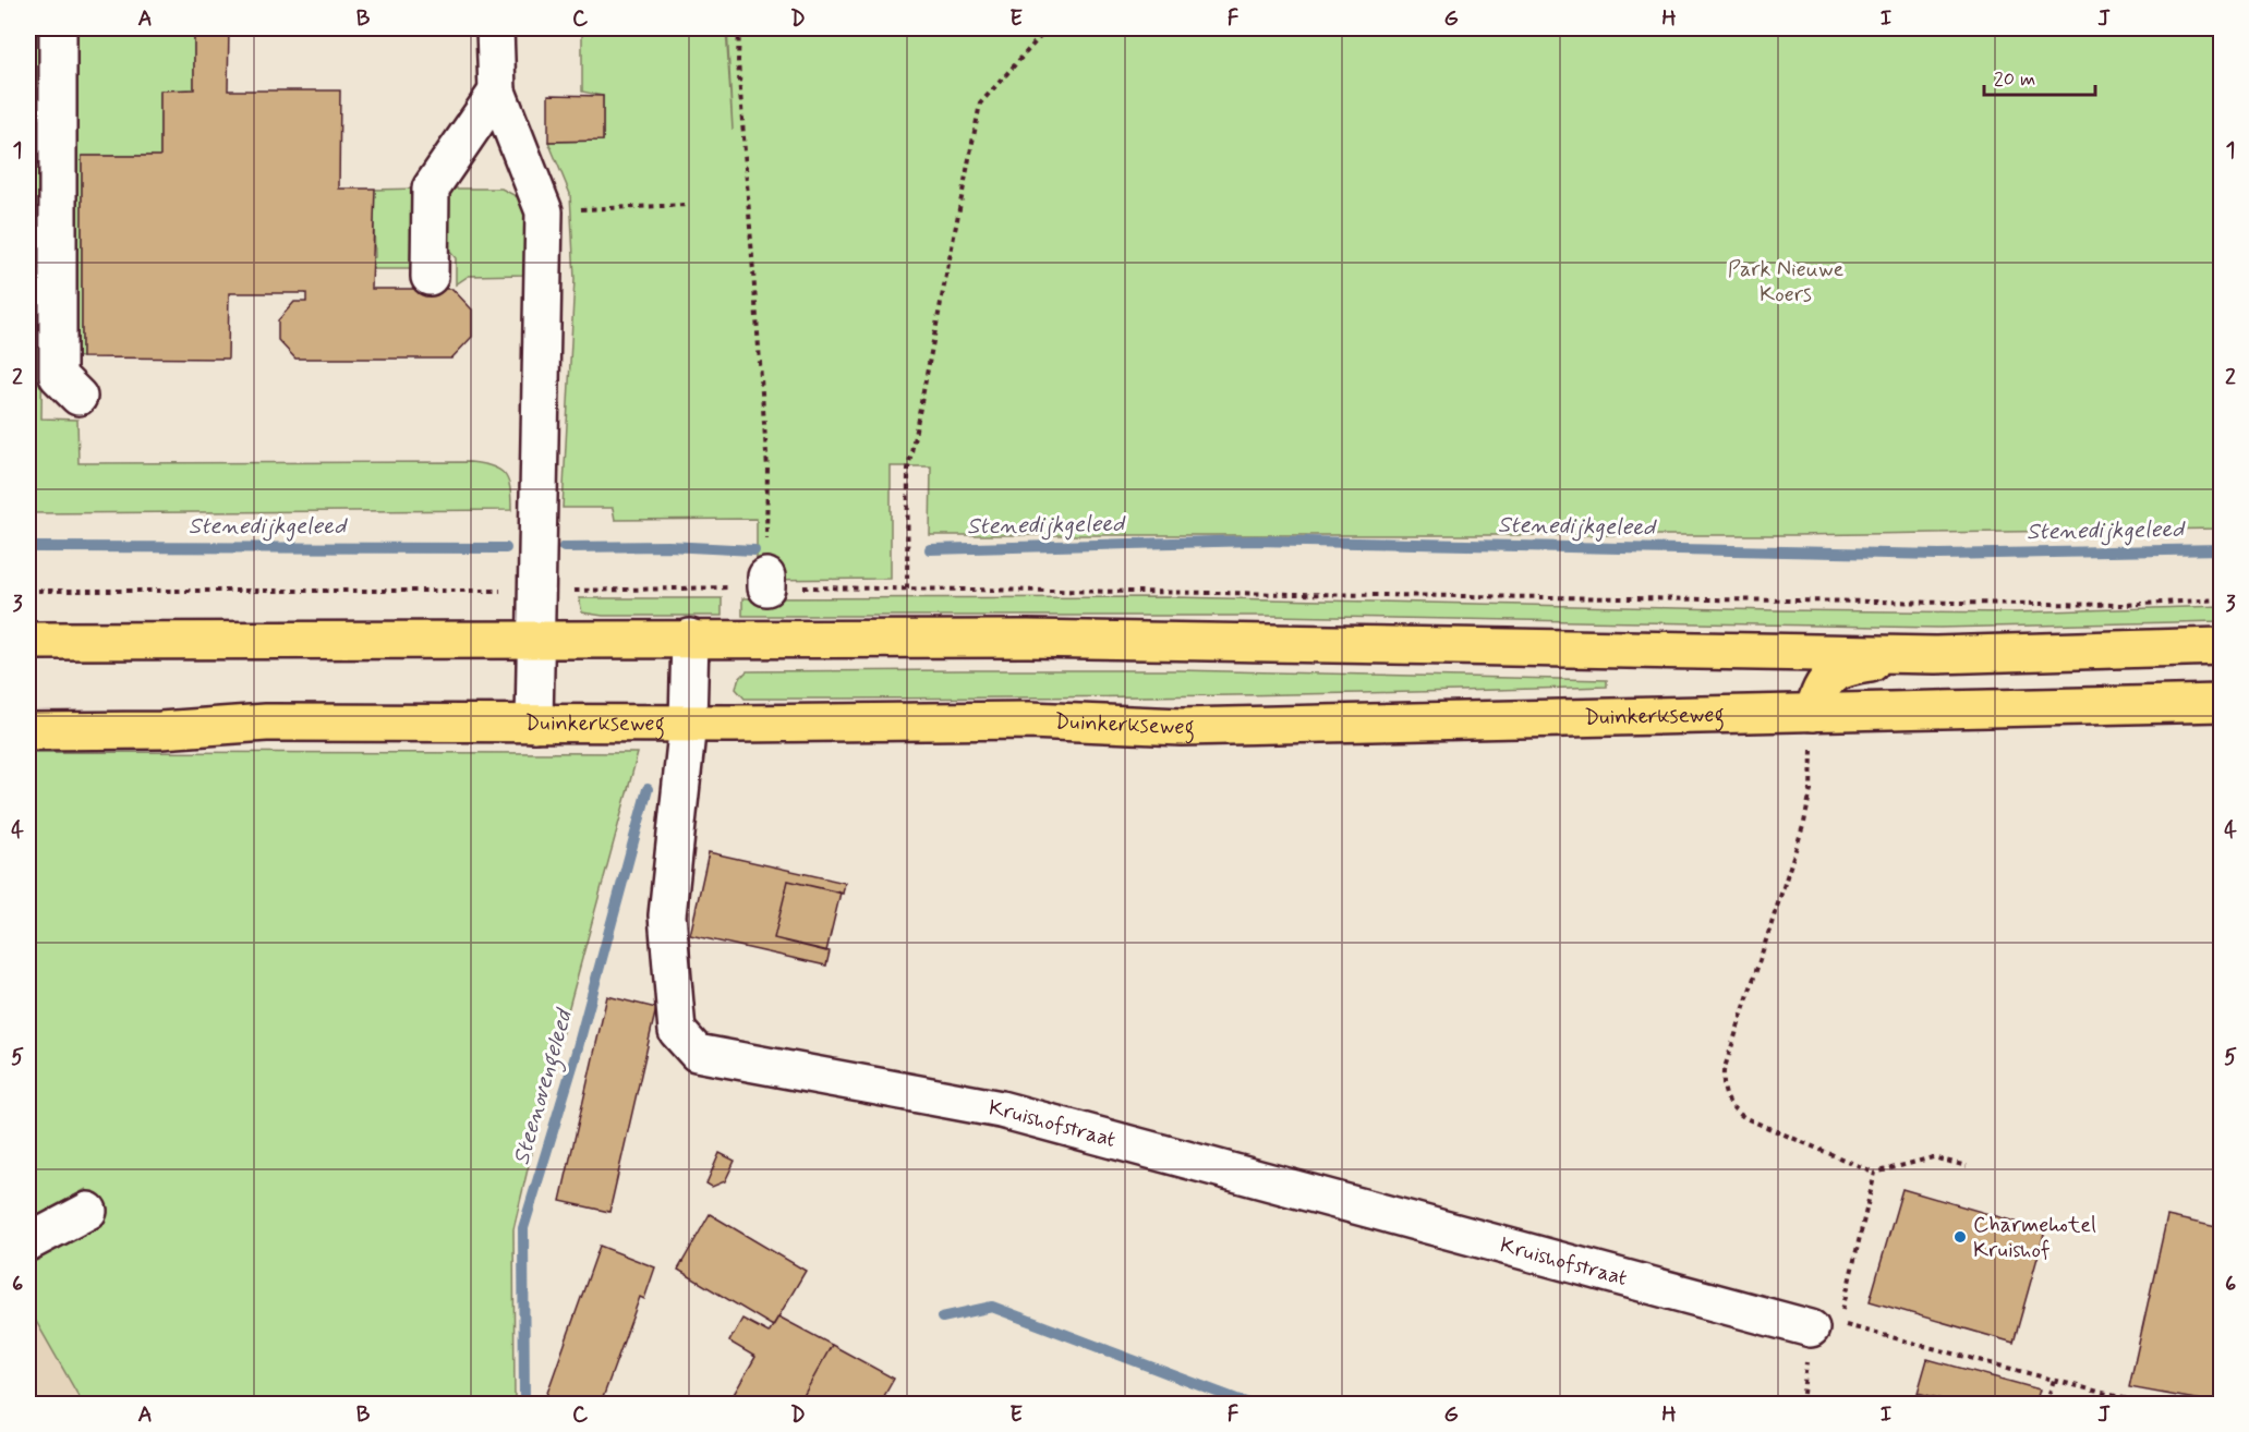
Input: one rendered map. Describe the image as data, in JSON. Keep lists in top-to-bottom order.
{
  "streets": {
    "main road": ["Duinkerkseweg"],
    "street": ["Kruishofstraat"]
  },
  "crossings": [
    ["Duinkerkseweg", "Kruishofstraat"]
  ],
  "water": ["Stenedijkgeleed", "Steenovengeleed"],
  "parks": ["Park Nieuwe Koers"],
  "places": ["Charmehotel Kruishof"],
  "scale_bar": "20 m",
  "grid": {
    "columns": [
      "A",
      "B",
      "C",
      "D",
      "E",
      "F",
      "G",
      "H",
      "I",
      "J"
    ],
    "rows": [
      "1",
      "2",
      "3",
      "4",
      "5",
      "6"
    ]
  }
}
